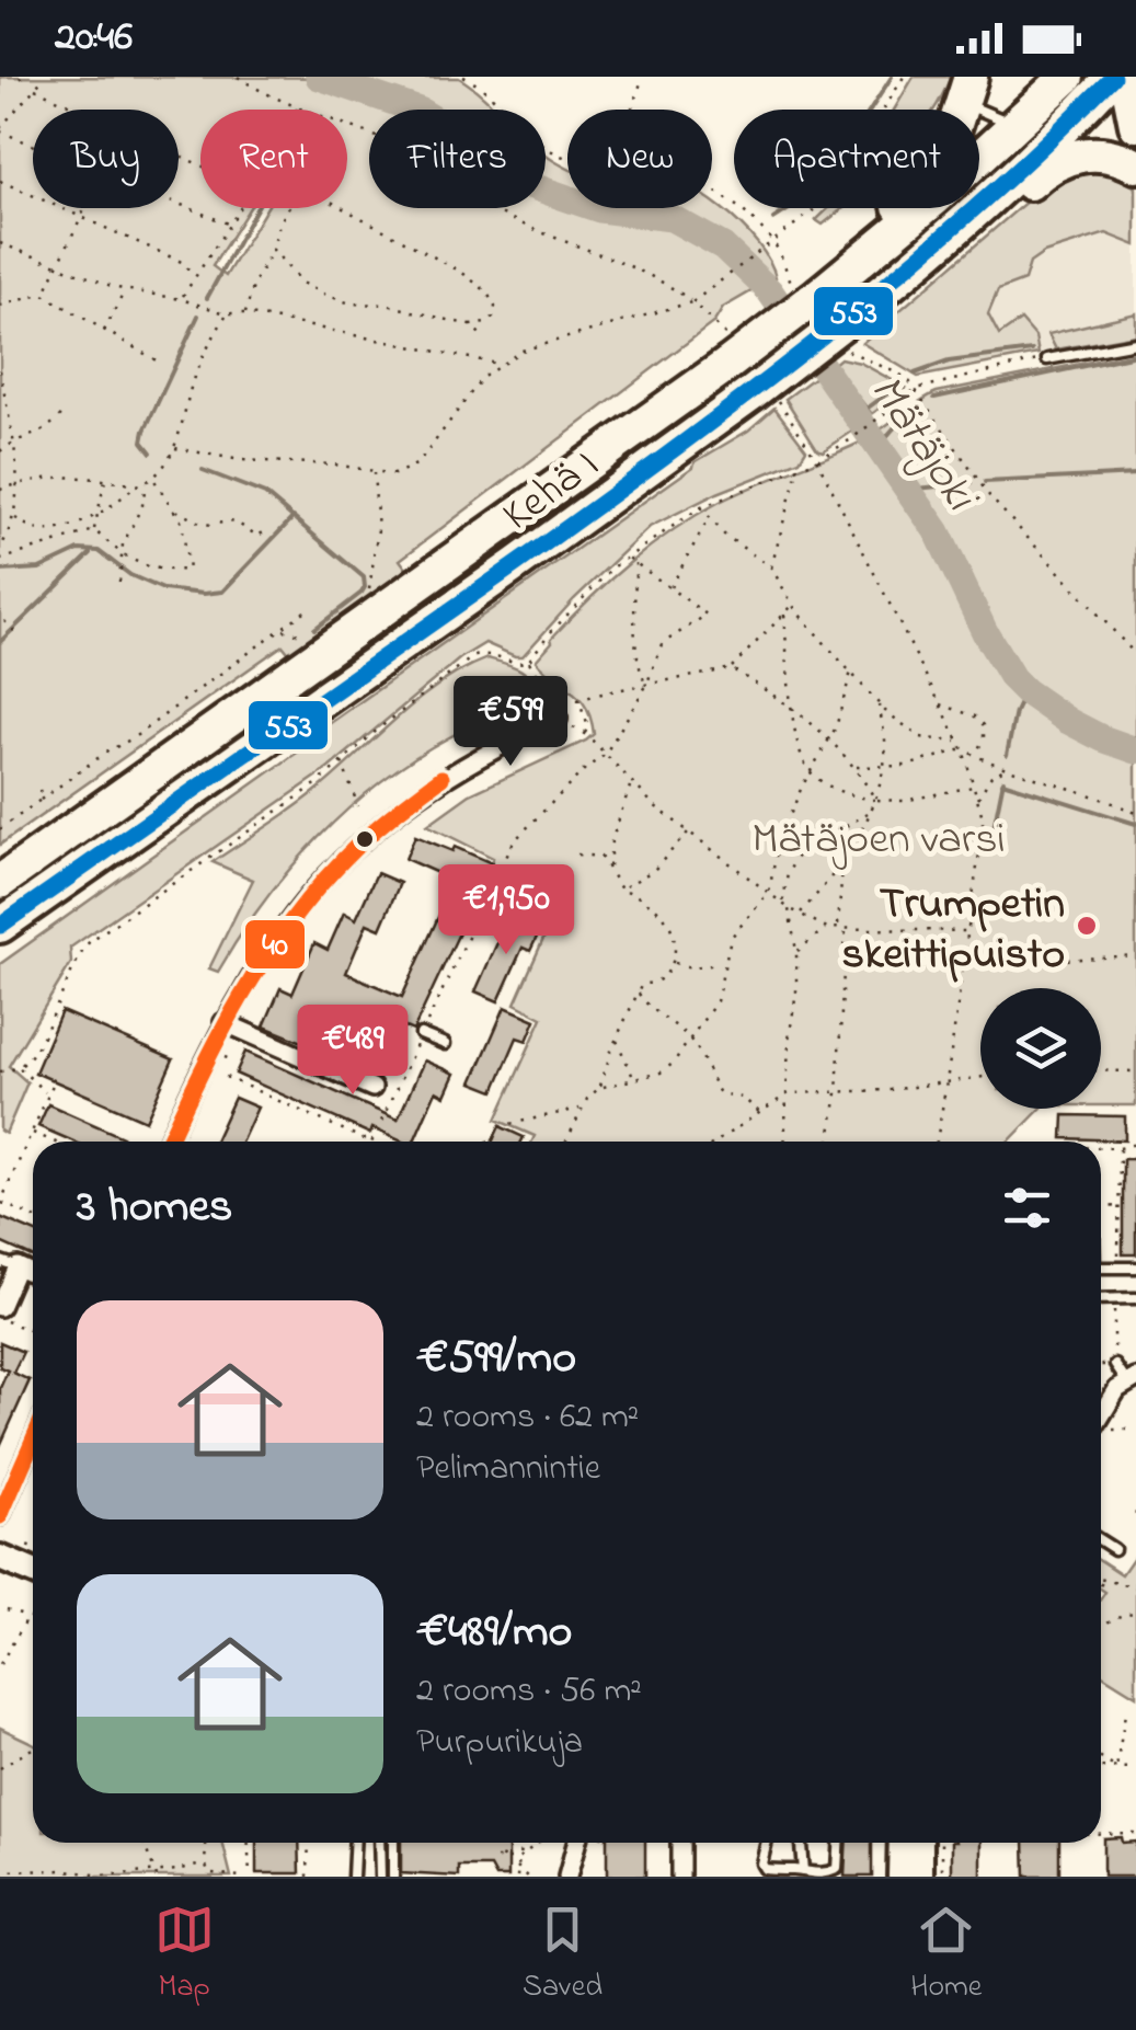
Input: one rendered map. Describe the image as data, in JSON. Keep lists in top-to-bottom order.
{
  "streets": {
    "highway": ["Kehä I"]
  },
  "water": ["Mätäjoki"],
  "parks": ["Mätäjoen varsi"],
  "places": ["Trumpetin skeittipuisto"],
  "lines": ["transit line 553", "transit line 40"],
  "page": {
    "status": "20:46",
    "chip": [
      "Buy",
      "Rent",
      "Filters",
      "New",
      "Apartment"
    ],
    "price": ["€599", "€1,950", "€489"],
    "heading": "3 homes",
    "list": [
      {
        "name": "€599/mo",
        "note": "2 rooms · 62 m² · Pelimannintie"
      },
      {
        "name": "€489/mo",
        "note": "2 rooms · 56 m² · Purpurikuja"
      }
    ],
    "tabs": ["Map", "Saved", "Home"]
  }
}
